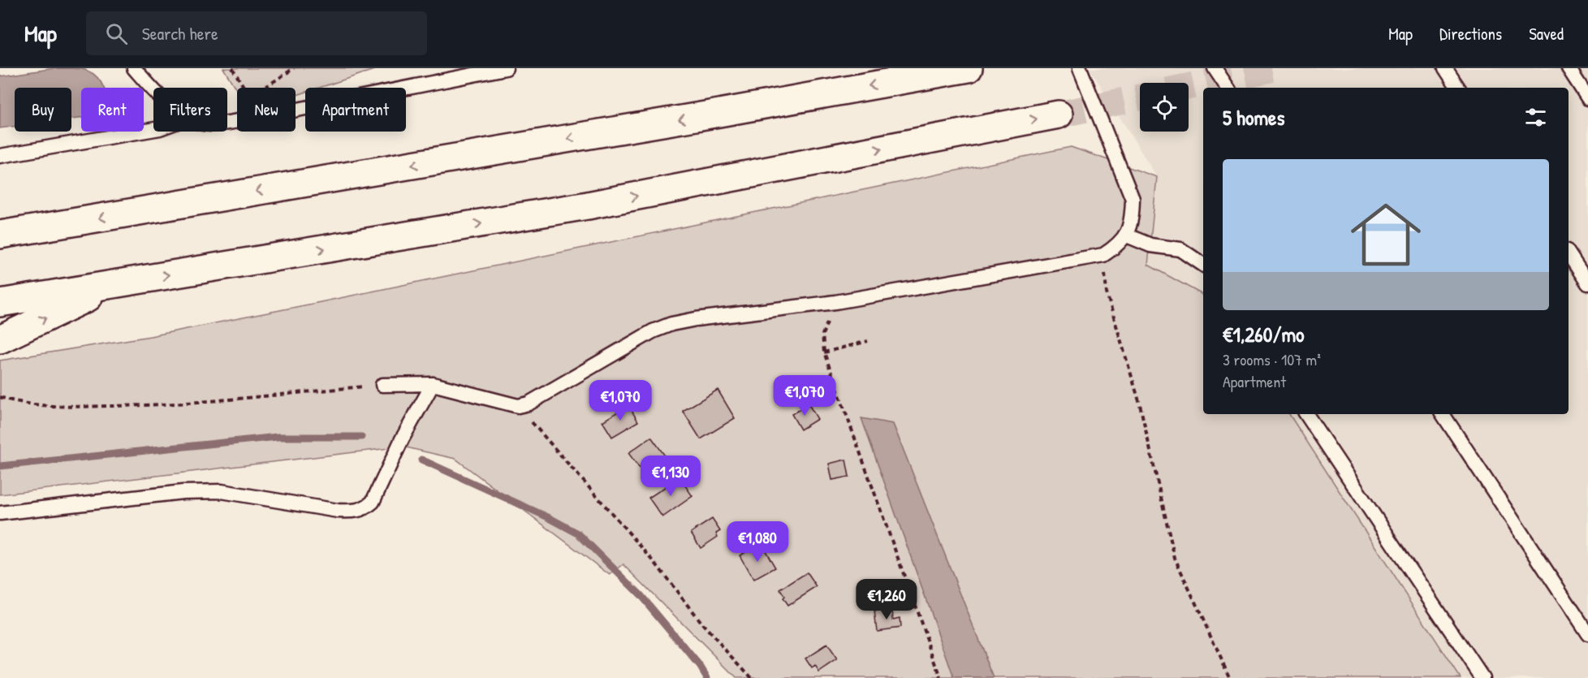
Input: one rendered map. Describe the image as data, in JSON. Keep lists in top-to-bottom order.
{
  "page": {
    "header": "Map",
    "search": "Search here",
    "nav": ["Map", "Directions", "Saved"],
    "chip": [
      "Buy",
      "Rent",
      "Filters",
      "New",
      "Apartment"
    ],
    "heading": "5 homes",
    "list": [
      {
        "name": "€1,260/mo",
        "note": "3 rooms · 107 m² · Apartment"
      }
    ],
    "price": [
      "€1,070",
      "€1,070",
      "€1,130",
      "€1,080",
      "€1,260"
    ]
  }
}
